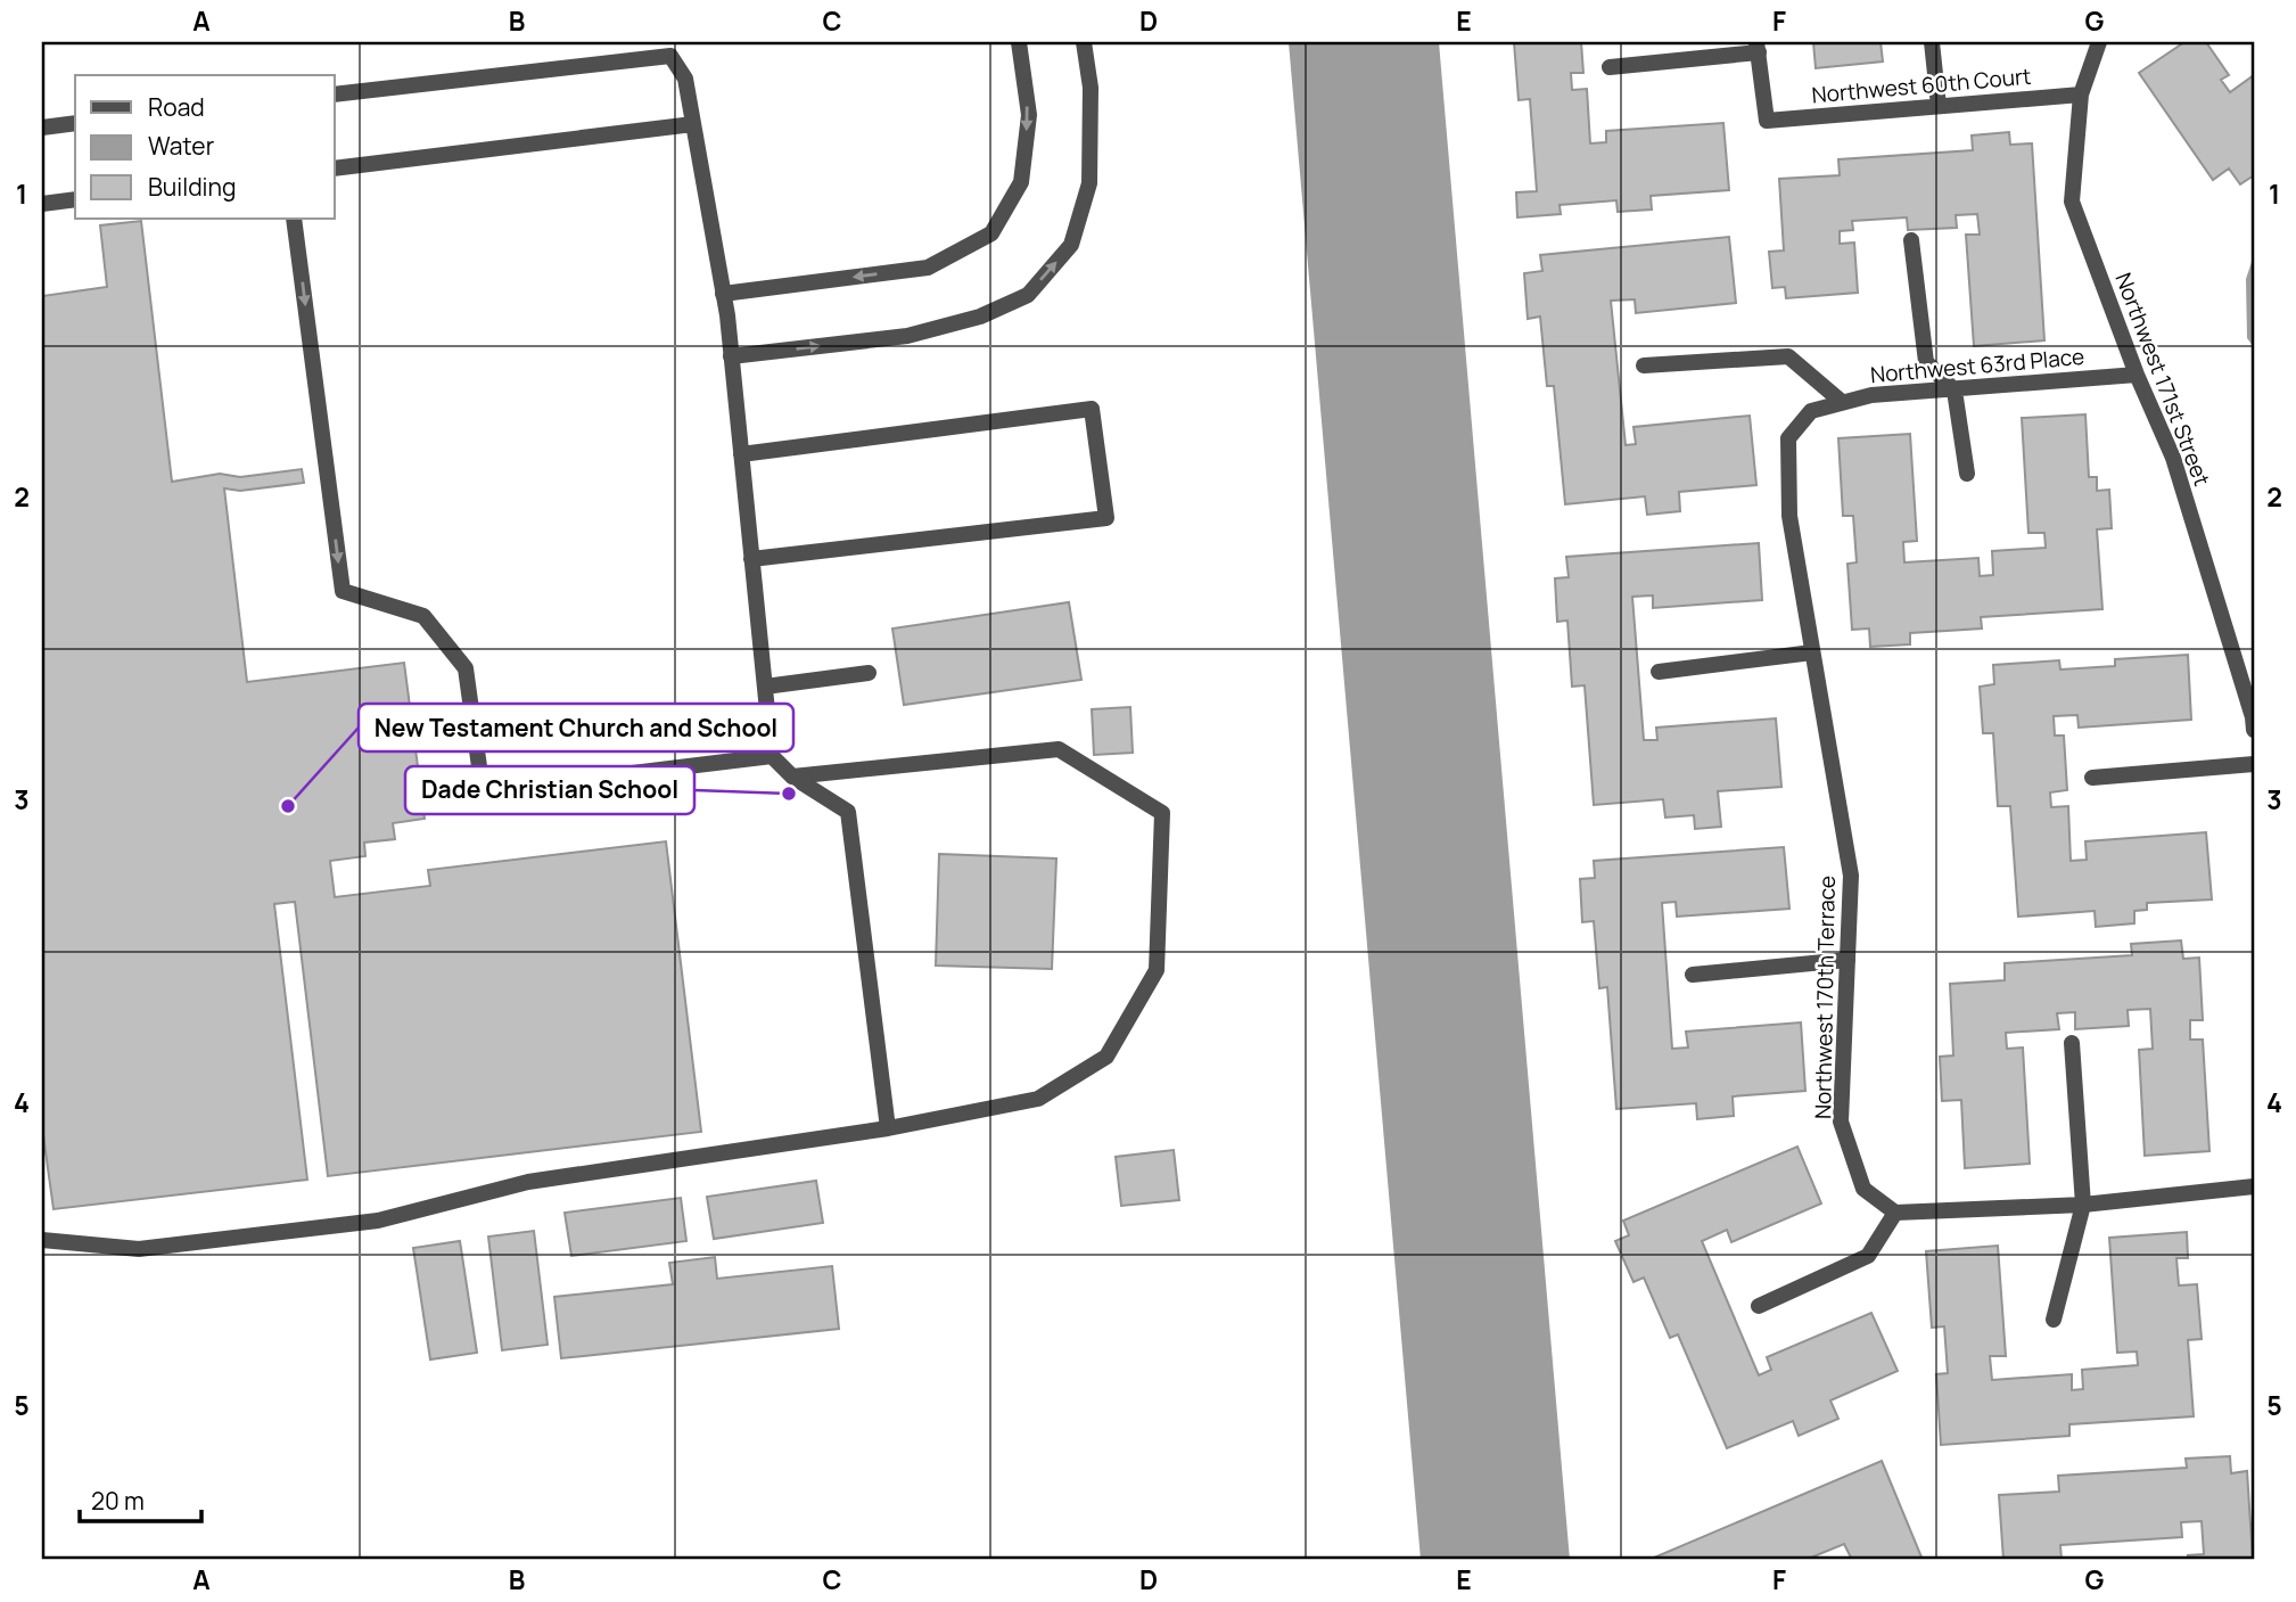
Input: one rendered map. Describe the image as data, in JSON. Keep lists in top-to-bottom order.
{
  "streets": {
    "street": [
      "Northwest 60th Court",
      "Northwest 63rd Place",
      "Northwest 171st Street",
      "Northwest 170th Terrace"
    ]
  },
  "crossings": [
    ["Northwest 60th Court", "Northwest 171st Street"],
    ["Northwest 63rd Place", "Northwest 171st Street"],
    ["Northwest 63rd Place", "Northwest 170th Terrace"]
  ],
  "places": ["Dade Christian School", "New Testament Church and School"],
  "legend": ["Road", "Water", "Building"],
  "scale_bar": "20 m",
  "grid": {
    "columns": [
      "A",
      "B",
      "C",
      "D",
      "E",
      "F",
      "G"
    ],
    "rows": [
      "1",
      "2",
      "3",
      "4",
      "5"
    ]
  }
}
